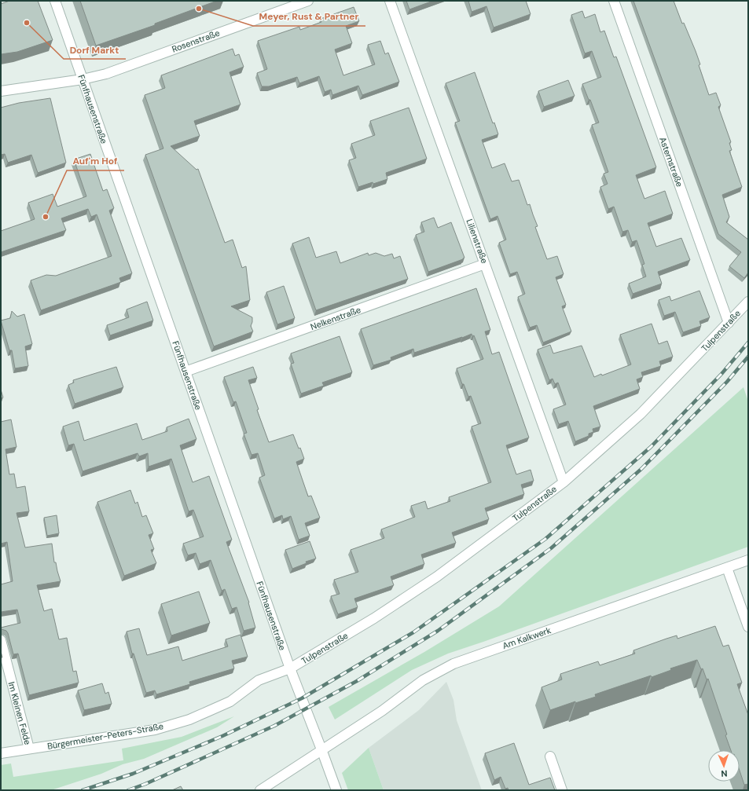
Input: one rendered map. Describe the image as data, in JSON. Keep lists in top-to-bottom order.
{
  "streets": {
    "street": [
      "Rosenstraße",
      "Fünfhausenstraße",
      "Asternstraße",
      "Lilienstraße",
      "Nelkenstraße",
      "Tulpenstraße",
      "Am Kalkwerk",
      "Im Kleinen Felde",
      "Bürgermeister-Peters-Straße"
    ]
  },
  "crossings": [
    ["Rosenstraße", "Fünfhausenstraße"],
    ["Fünfhausenstraße", "Nelkenstraße"],
    ["Fünfhausenstraße", "Tulpenstraße"],
    ["Fünfhausenstraße", "Am Kalkwerk"],
    ["Fünfhausenstraße", "Bürgermeister-Peters-Straße"],
    ["Asternstraße", "Tulpenstraße"],
    ["Lilienstraße", "Nelkenstraße"],
    ["Lilienstraße", "Tulpenstraße"],
    ["Tulpenstraße", "Bürgermeister-Peters-Straße"],
    ["Im Kleinen Felde", "Bürgermeister-Peters-Straße"]
  ],
  "places": ["Meyer, Rust & Partner", "Dorf Markt", "Auf'm Hof"],
  "north": "bottom"
}
